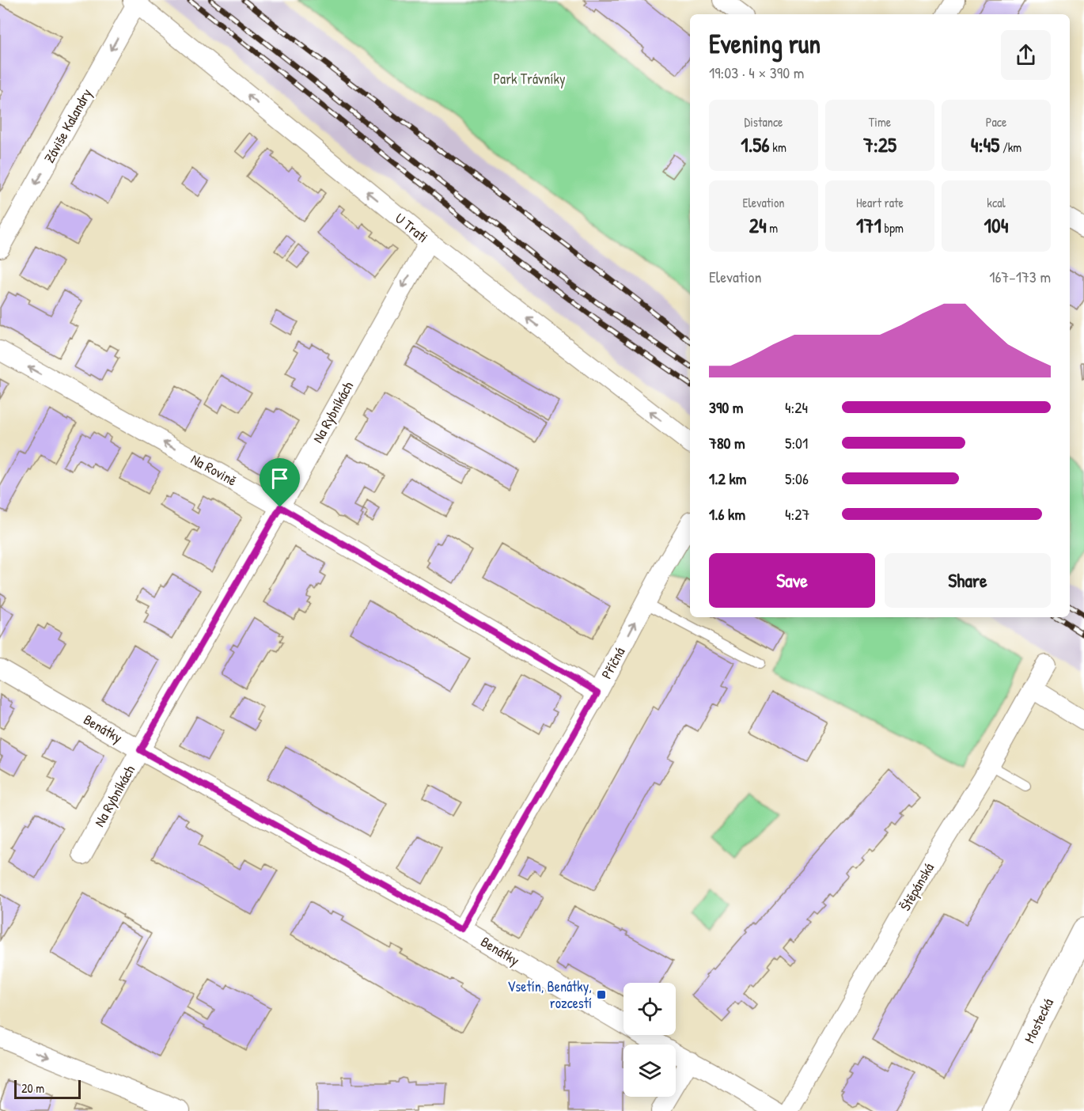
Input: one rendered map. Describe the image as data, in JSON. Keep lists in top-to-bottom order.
{
  "streets": {
    "street": [
      "Záviše Kalandry",
      "U Trati",
      "Na Rybníkách",
      "Na Rovině",
      "Příčná",
      "Benátky",
      "Štěpánská",
      "Mostecká"
    ]
  },
  "crossings": [
    ["Záviše Kalandry", "U Trati"],
    ["U Trati", "Na Rybníkách"],
    ["Na Rybníkách", "Na Rovině"],
    ["Na Rybníkách", "Benátky"],
    ["Na Rovině", "Příčná"],
    ["Příčná", "Benátky"]
  ],
  "one_way": [
    "Záviše Kalandry",
    "U Trati",
    "Na Rybníkách",
    "Na Rovině"
  ],
  "parks": ["Park Trávníky"],
  "places": {
    "transit": ["Vsetín, Benátky, rozcestí"]
  },
  "scale_bar": "20 m",
  "page": {
    "heading": ["Evening run", "19:03 · 4 × 390 m"],
    "stats": [
      ["Distance", "1.56 km"],
      ["Time", "7:25"],
      ["Pace", "4:45 /km"],
      ["Elevation", "24 m"],
      ["Heart rate", "171 bpm"],
      ["kcal", "104"]
    ],
    "chart": ["Elevation", "167–173 m"],
    "list": [
      {
        "name": "390 m",
        "note": "4:24"
      },
      {
        "name": "780 m",
        "note": "5:01"
      },
      {
        "name": "1.2 km",
        "note": "5:06"
      },
      {
        "name": "1.6 km",
        "note": "4:27"
      }
    ],
    "buttons": ["Save", "Share"],
    "scale": "20 m"
  }
}
